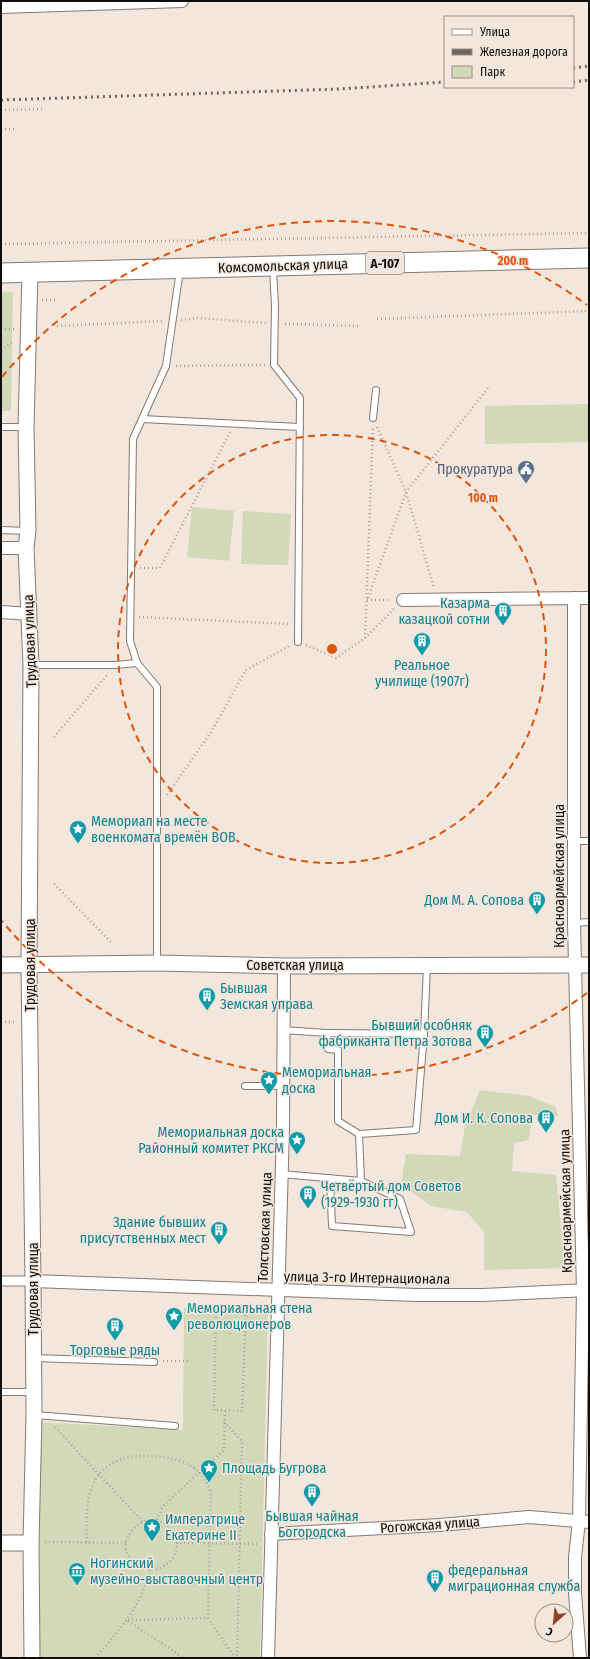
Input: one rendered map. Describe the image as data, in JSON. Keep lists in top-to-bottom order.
{
  "streets": {
    "main road": ["А-107", "Комсомольская улица"],
    "street": [
      "Трудовая улица",
      "Красноармейская улица",
      "Советская улица",
      "Толстовская улица",
      "улица 3-го Интернационала",
      "Рогожская улица"
    ]
  },
  "crossings": [
    ["Комсомольская улица", "Трудовая улица"],
    ["Трудовая улица", "Советская улица"],
    ["Трудовая улица", "улица 3-го Интернационала"],
    ["Красноармейская улица", "Советская улица"],
    ["Красноармейская улица", "улица 3-го Интернационала"],
    ["Красноармейская улица", "Рогожская улица"],
    ["Советская улица", "Толстовская улица"],
    ["Толстовская улица", "улица 3-го Интернационала"],
    ["Толстовская улица", "Рогожская улица"]
  ],
  "places": {
    "public building": ["Прокуратура"],
    "building": [
      "Казарма казацкой сотни",
      "Реальное училище (1907г)",
      "Дом М. А. Сопова",
      "Бывшая Земская управа",
      "Бывший особняк фабриканта Петра Зотова",
      "Дом И. К. Сопова",
      "Четвёртый дом Советов (1929-1930 гг)",
      "Здание бывших присутственных мест",
      "Торговые ряды",
      "Бывшая чайная Богородска",
      "федеральная миграционная служба"
    ],
    "place": [
      "Мемориал на месте военкомата времён ВОВ",
      "Мемориальная доска",
      "Мемориальная доска Районный комитет РКСМ",
      "Мемориальная стена революционеров",
      "Площадь Бугрова",
      "Императрице Екатерине II"
    ],
    "museum": ["Ногинский музейно-выставочный центр"]
  },
  "legend": ["Улица", "Железная дорога", "Парк"],
  "north": "bottom left",
  "rings": ["200 m", "100 m"]
}
